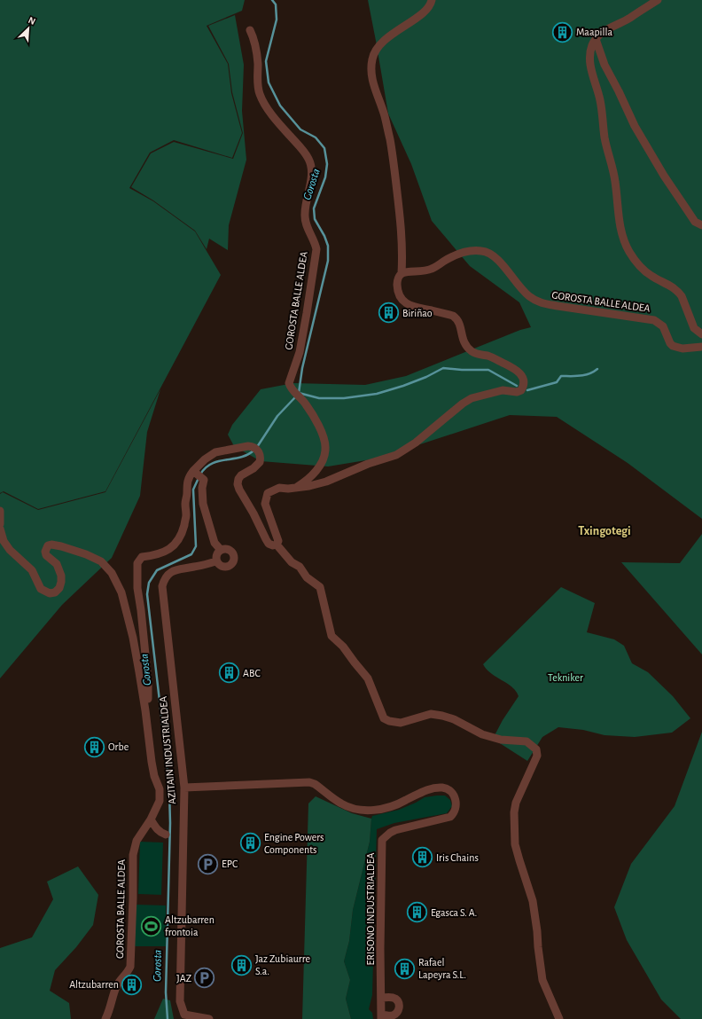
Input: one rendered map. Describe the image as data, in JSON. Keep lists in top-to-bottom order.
{
  "streets": {
    "street": ["GOROSTA BALLE ALDEA", "AZITAIN INDUSTRIALDEA", "ERISONO INDUSTRIALDEA"]
  },
  "crossings": [
    ["AZITAIN INDUSTRIALDEA", "ERISONO INDUSTRIALDEA"]
  ],
  "districts": ["Txingotegi"],
  "water": ["Gorosta"],
  "parks": ["Tekniker"],
  "places": {
    "building": [
      "Maapilla",
      "Biriñao",
      "ABC",
      "Orbe",
      "Engine Powers Components",
      "Iris Chains",
      "Egasca S. A.",
      "Jaz Zubiaurre S.a.",
      "Rafael Lapeyra S.L.",
      "Altzubarren"
    ],
    "parking": ["EPC", "JAZ"],
    "sports": ["Altzubarren frontoia"]
  },
  "north": "top right"
}
